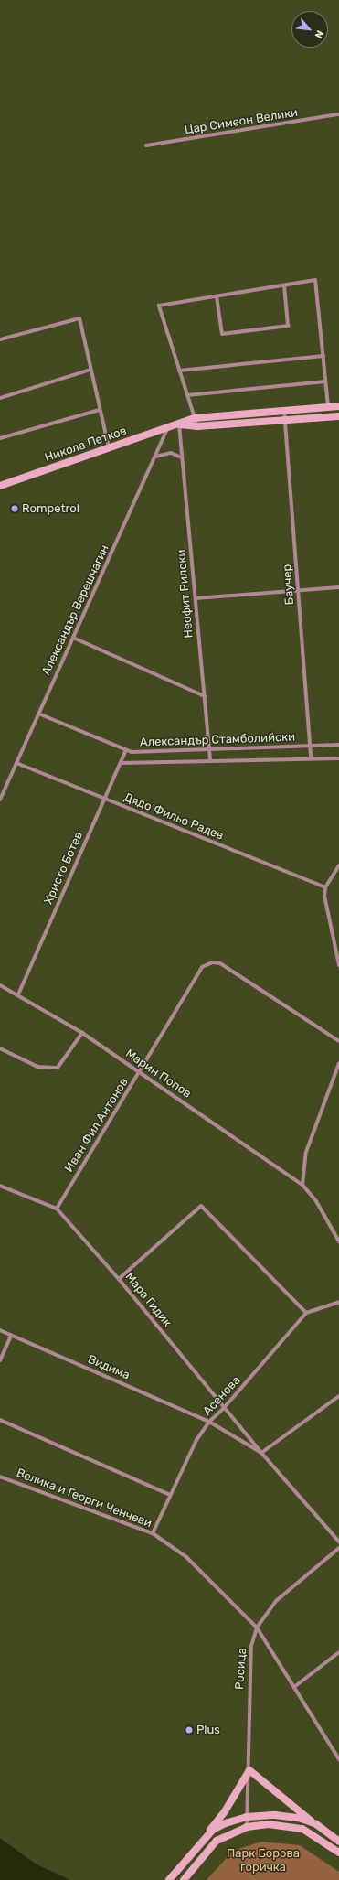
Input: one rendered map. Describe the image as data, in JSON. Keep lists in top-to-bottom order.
{
  "streets": {
    "street": [
      "Цар Симеон Велики",
      "Никола Петков",
      "Баучер",
      "Неофит Рилски",
      "Александър Верешчагин",
      "Александър Стамболийски",
      "Дядо Фильо Радев",
      "Христо Ботев",
      "Марин Попов",
      "Иван Фил.Антонов",
      "Мара Гидик",
      "Видима",
      "Асенова",
      "Велика и Георги Ченчеви",
      "Росица"
    ]
  },
  "crossings": [
    ["Никола Петков", "Баучер"],
    ["Никола Петков", "Неофит Рилски"],
    ["Никола Петков", "Александър Верешчагин"],
    ["Баучер", "Александър Стамболийски"],
    ["Неофит Рилски", "Александър Стамболийски"],
    ["Александър Верешчагин", "Александър Стамболийски"],
    ["Александър Верешчагин", "Дядо Фильо Радев"],
    ["Александър Стамболийски", "Христо Ботев"],
    ["Дядо Фильо Радев", "Христо Ботев"],
    ["Христо Ботев", "Марин Попов"],
    ["Марин Попов", "Иван Фил.Антонов"],
    ["Иван Фил.Антонов", "Мара Гидик"],
    ["Мара Гидик", "Видима"],
    ["Мара Гидик", "Асенова"],
    ["Видима", "Асенова"],
    ["Асенова", "Велика и Георги Ченчеви"],
    ["Велика и Георги Ченчеви", "Росица"]
  ],
  "parks": ["Парк Борова горичка"],
  "places": ["Rompetrol", "Plus"],
  "north": "bottom right"
}
